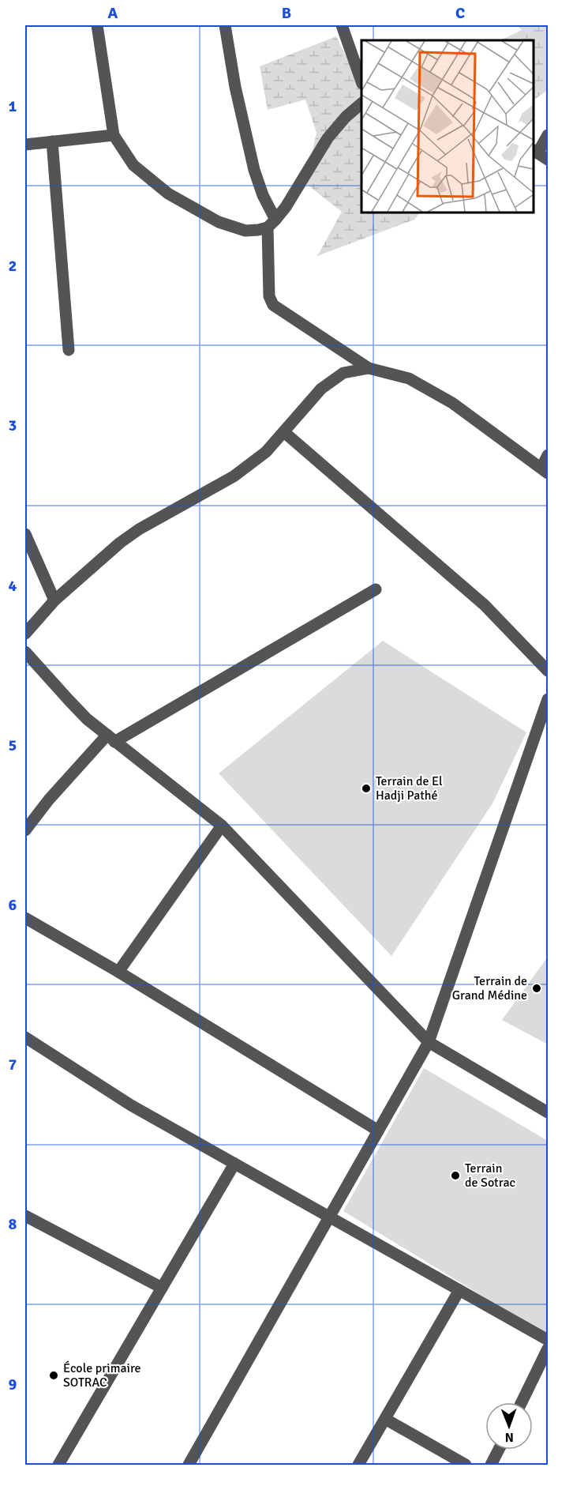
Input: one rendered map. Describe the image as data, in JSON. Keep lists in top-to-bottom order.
{
  "places": [
    "Terrain de El Hadji Pathé",
    "Terrain de Grand Médine",
    "Terrain de Sotrac",
    "École primaire SOTRAC"
  ],
  "north": "bottom",
  "grid": {
    "columns": ["A", "B", "C"],
    "rows": [
      "1",
      "2",
      "3",
      "4",
      "5",
      "6",
      "7",
      "8",
      "9"
    ]
  }
}
